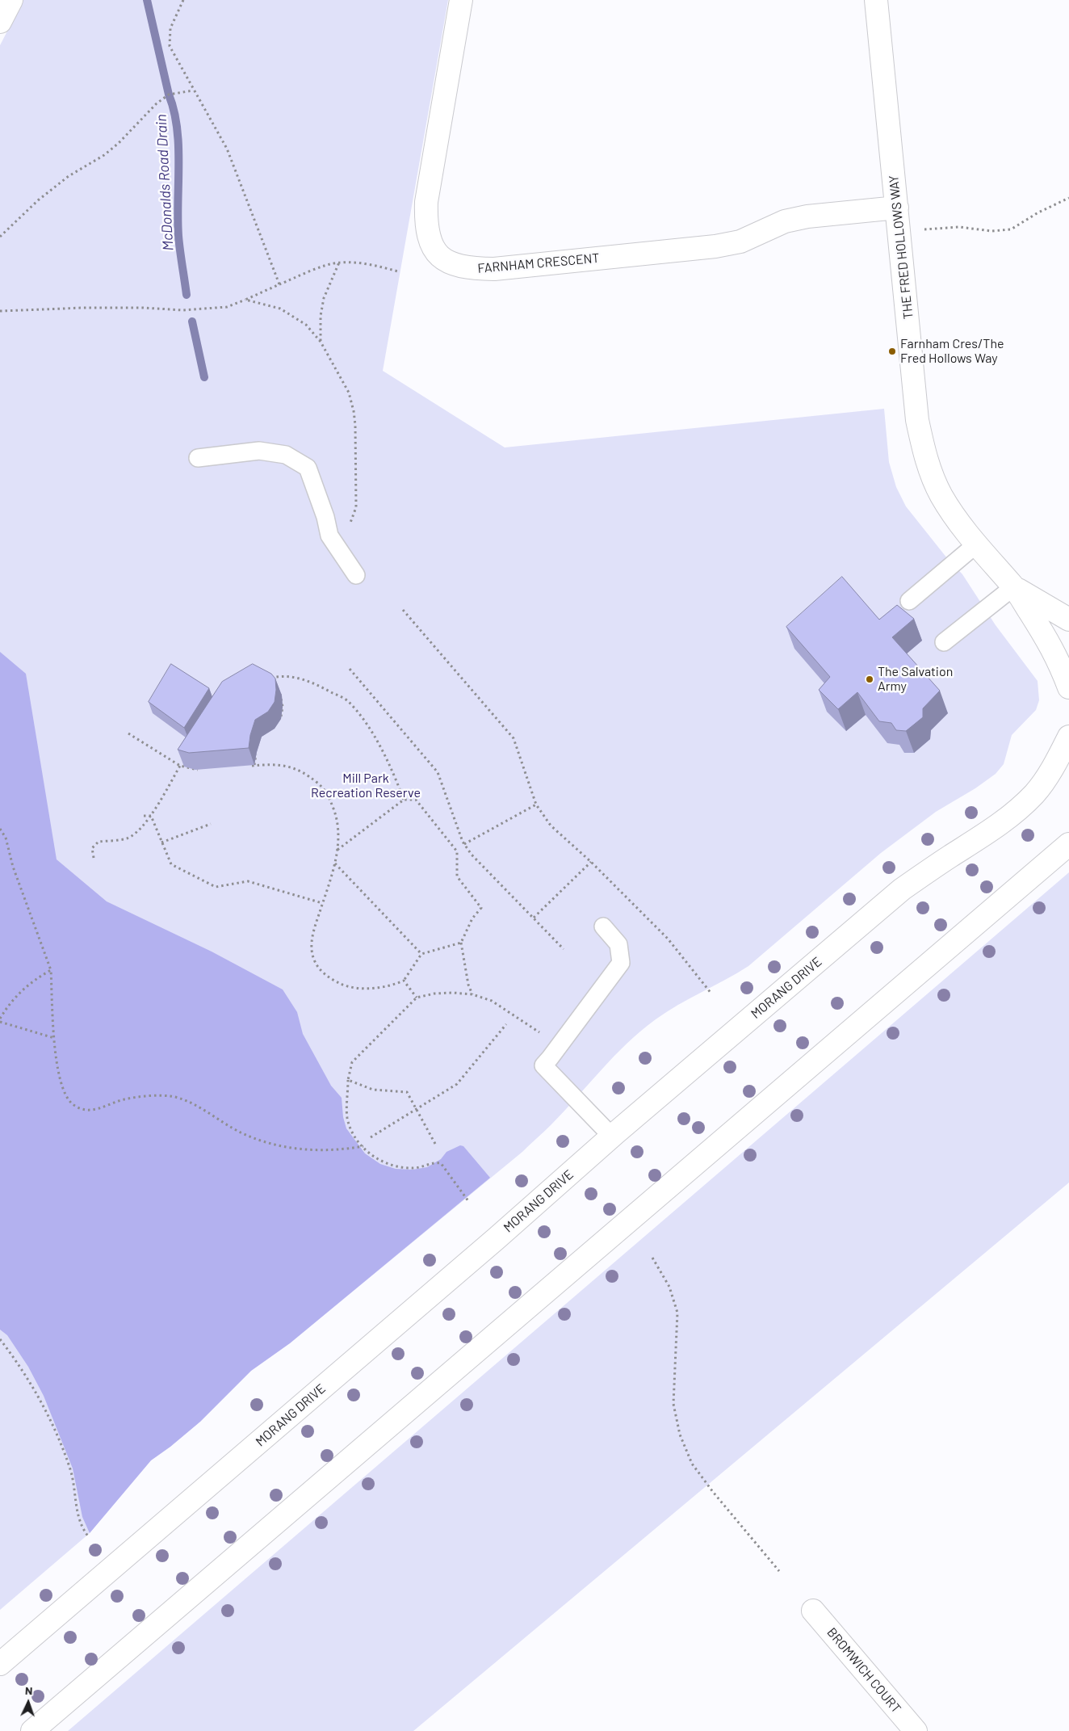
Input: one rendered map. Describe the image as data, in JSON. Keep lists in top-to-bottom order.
{
  "streets": {
    "main road": [
      "THE FRED HOLLOWS WAY",
      "FARNHAM CRESCENT",
      "MORANG DRIVE",
      "BROMWICH COURT"
    ]
  },
  "crossings": [
    ["THE FRED HOLLOWS WAY", "FARNHAM CRESCENT"]
  ],
  "water": ["McDonalds Road Drain"],
  "parks": ["Mill Park Recreation Reserve"],
  "places": ["Farnham Cres/The Fred Hollows Way", "The Salvation Army"],
  "north": "top"
}
